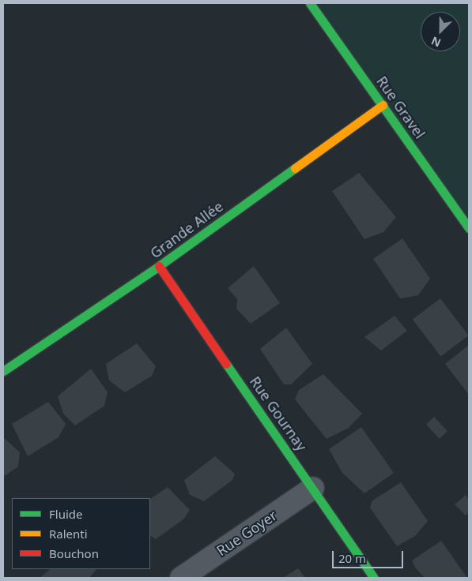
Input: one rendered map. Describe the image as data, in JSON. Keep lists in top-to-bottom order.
{
  "streets": {
    "street": [
      "Rue Gravel",
      "Grande Allée",
      "Rue Gournay",
      "Rue Goyer"
    ]
  },
  "crossings": [
    ["Rue Gravel", "Grande Allée"],
    ["Grande Allée", "Rue Gournay"],
    ["Rue Gournay", "Rue Goyer"]
  ],
  "legend": ["Fluide", "Ralenti", "Bouchon"],
  "scale_bar": "20 m",
  "north": "bottom left"
}
